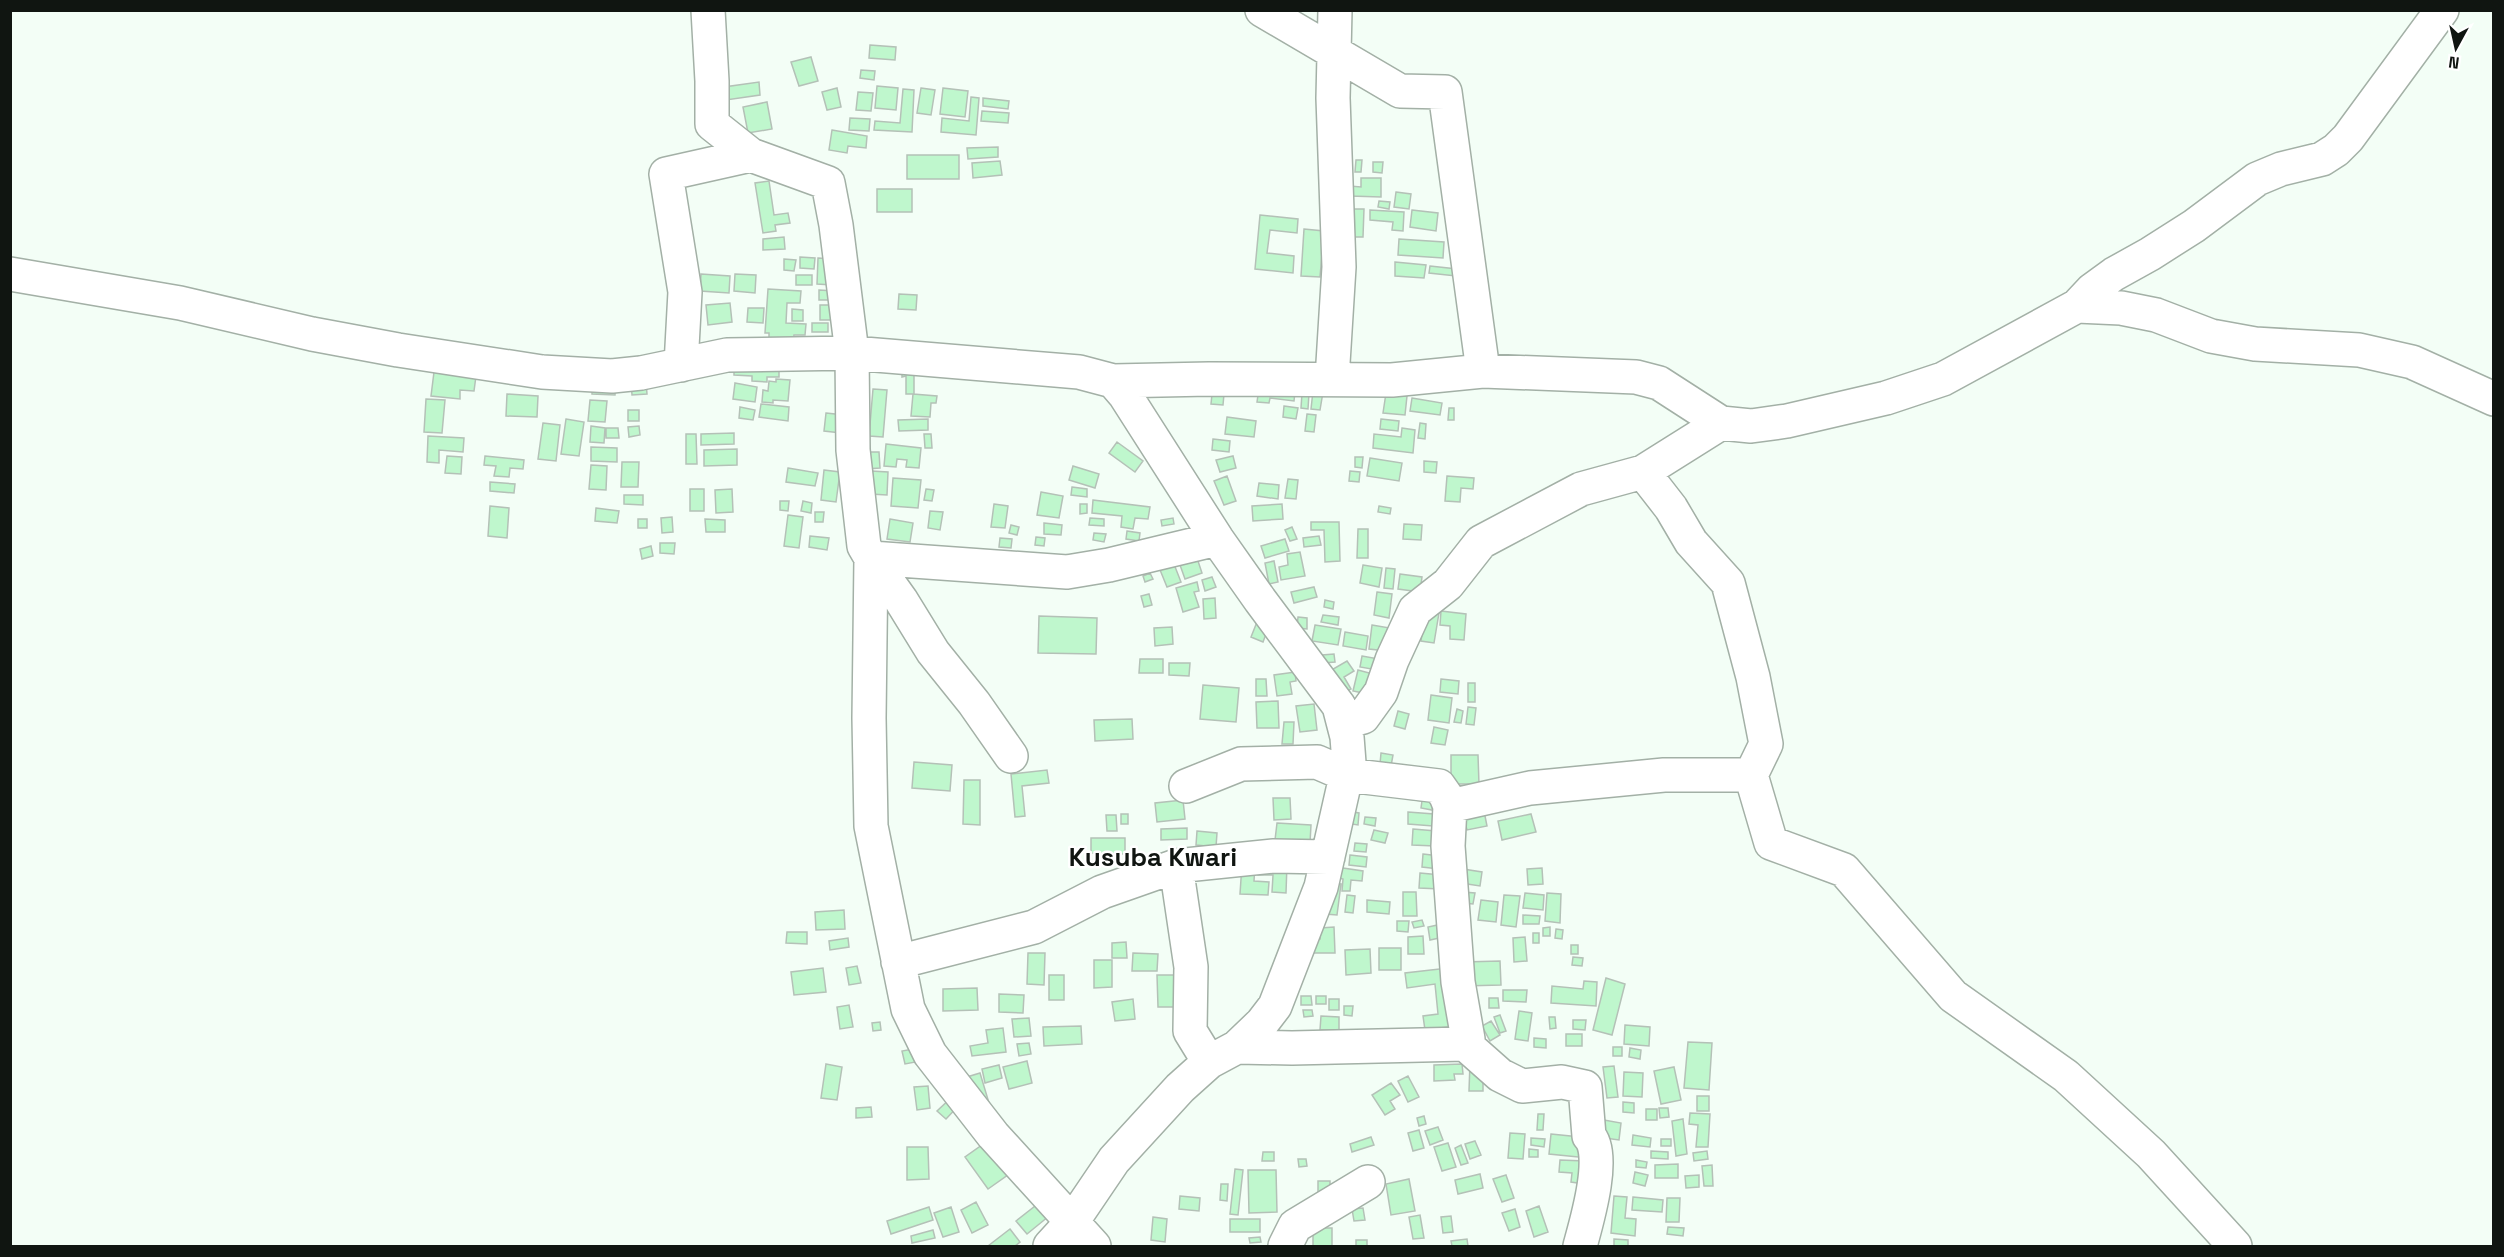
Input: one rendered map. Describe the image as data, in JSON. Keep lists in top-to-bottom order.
{
  "districts": ["Kusuba Kwari"],
  "north": "bottom"
}
